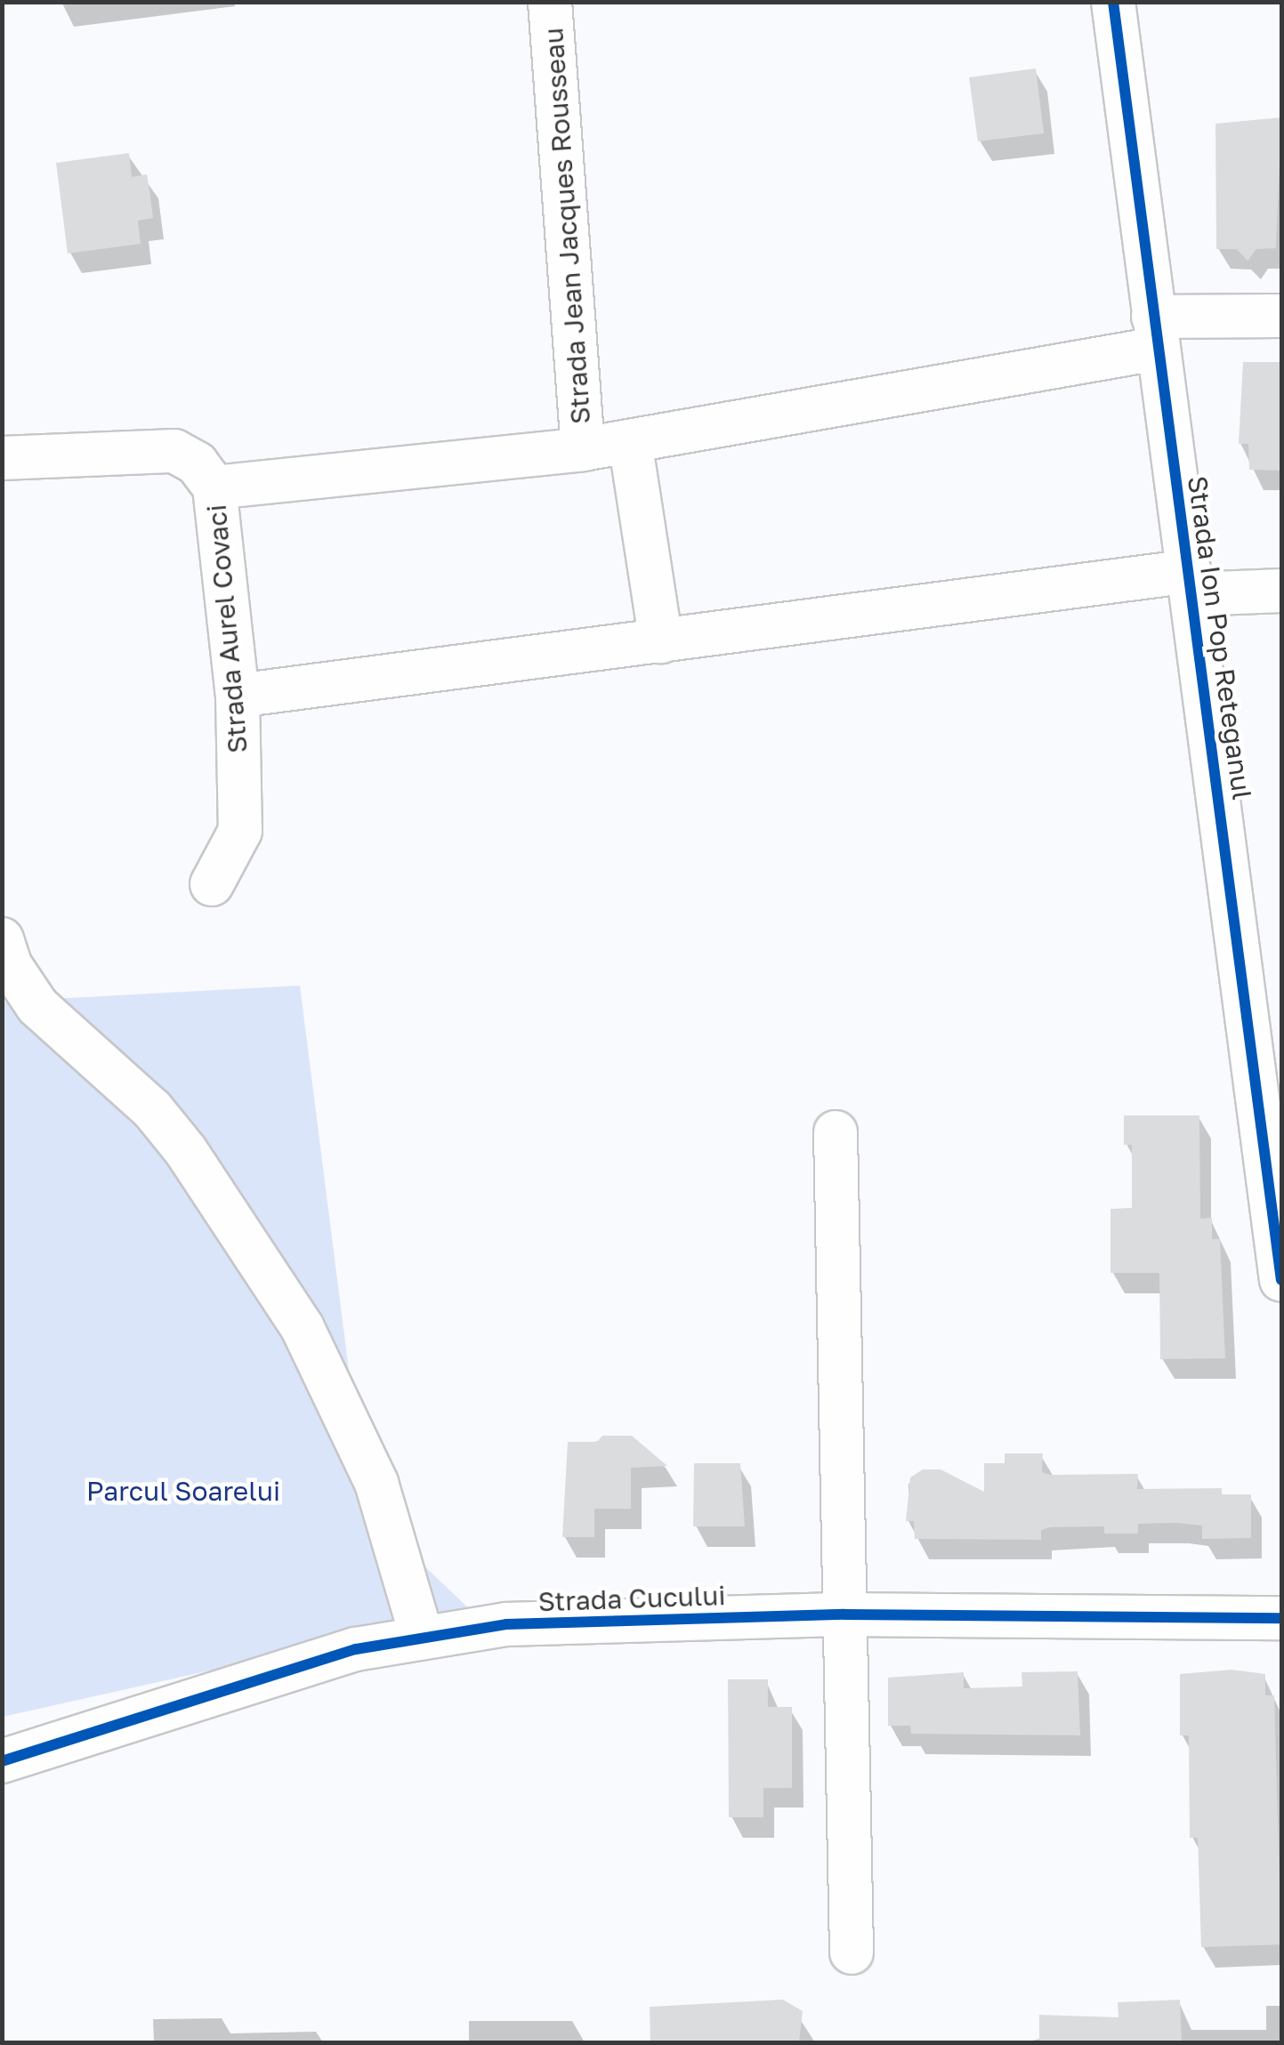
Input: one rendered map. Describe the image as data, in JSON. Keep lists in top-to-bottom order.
{
  "streets": {
    "street": [
      "Strada Jean Jacques Rousseau",
      "Strada Aurel Covaci",
      "Strada Ion Pop Reteganul",
      "Strada Cucului"
    ]
  },
  "parks": ["Parcul Soarelui"]
}
